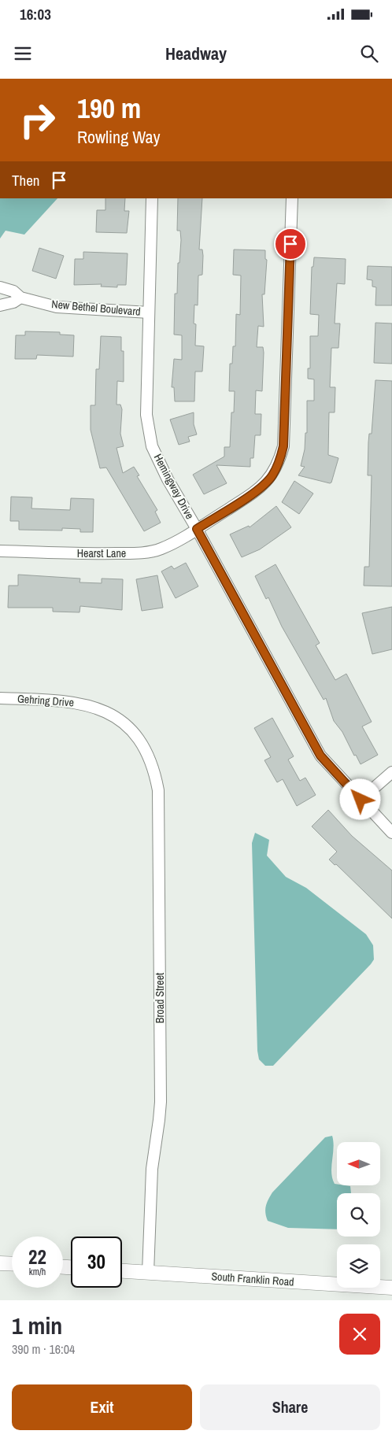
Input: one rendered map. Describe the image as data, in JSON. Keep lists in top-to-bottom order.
{
  "streets": {
    "main road": ["South Franklin Road"],
    "street": [
      "New Bethel Boulevard",
      "Hemingway Drive",
      "Hearst Lane",
      "Gehring Drive",
      "Broad Street"
    ]
  },
  "crossings": [
    ["New Bethel Boulevard", "Hemingway Drive"],
    ["Hemingway Drive", "Hearst Lane"],
    ["Gehring Drive", "Broad Street"],
    ["Broad Street", "South Franklin Road"]
  ],
  "north": "left",
  "page": {
    "status": "16:03",
    "header": "Headway",
    "turn": ["190 m", "Rowling Way"],
    "then": "Then",
    "speed": "22 km/h",
    "limit": "30",
    "heading": ["1 min", "390 m · 16:04"],
    "buttons": ["Exit", "Share"]
  }
}
